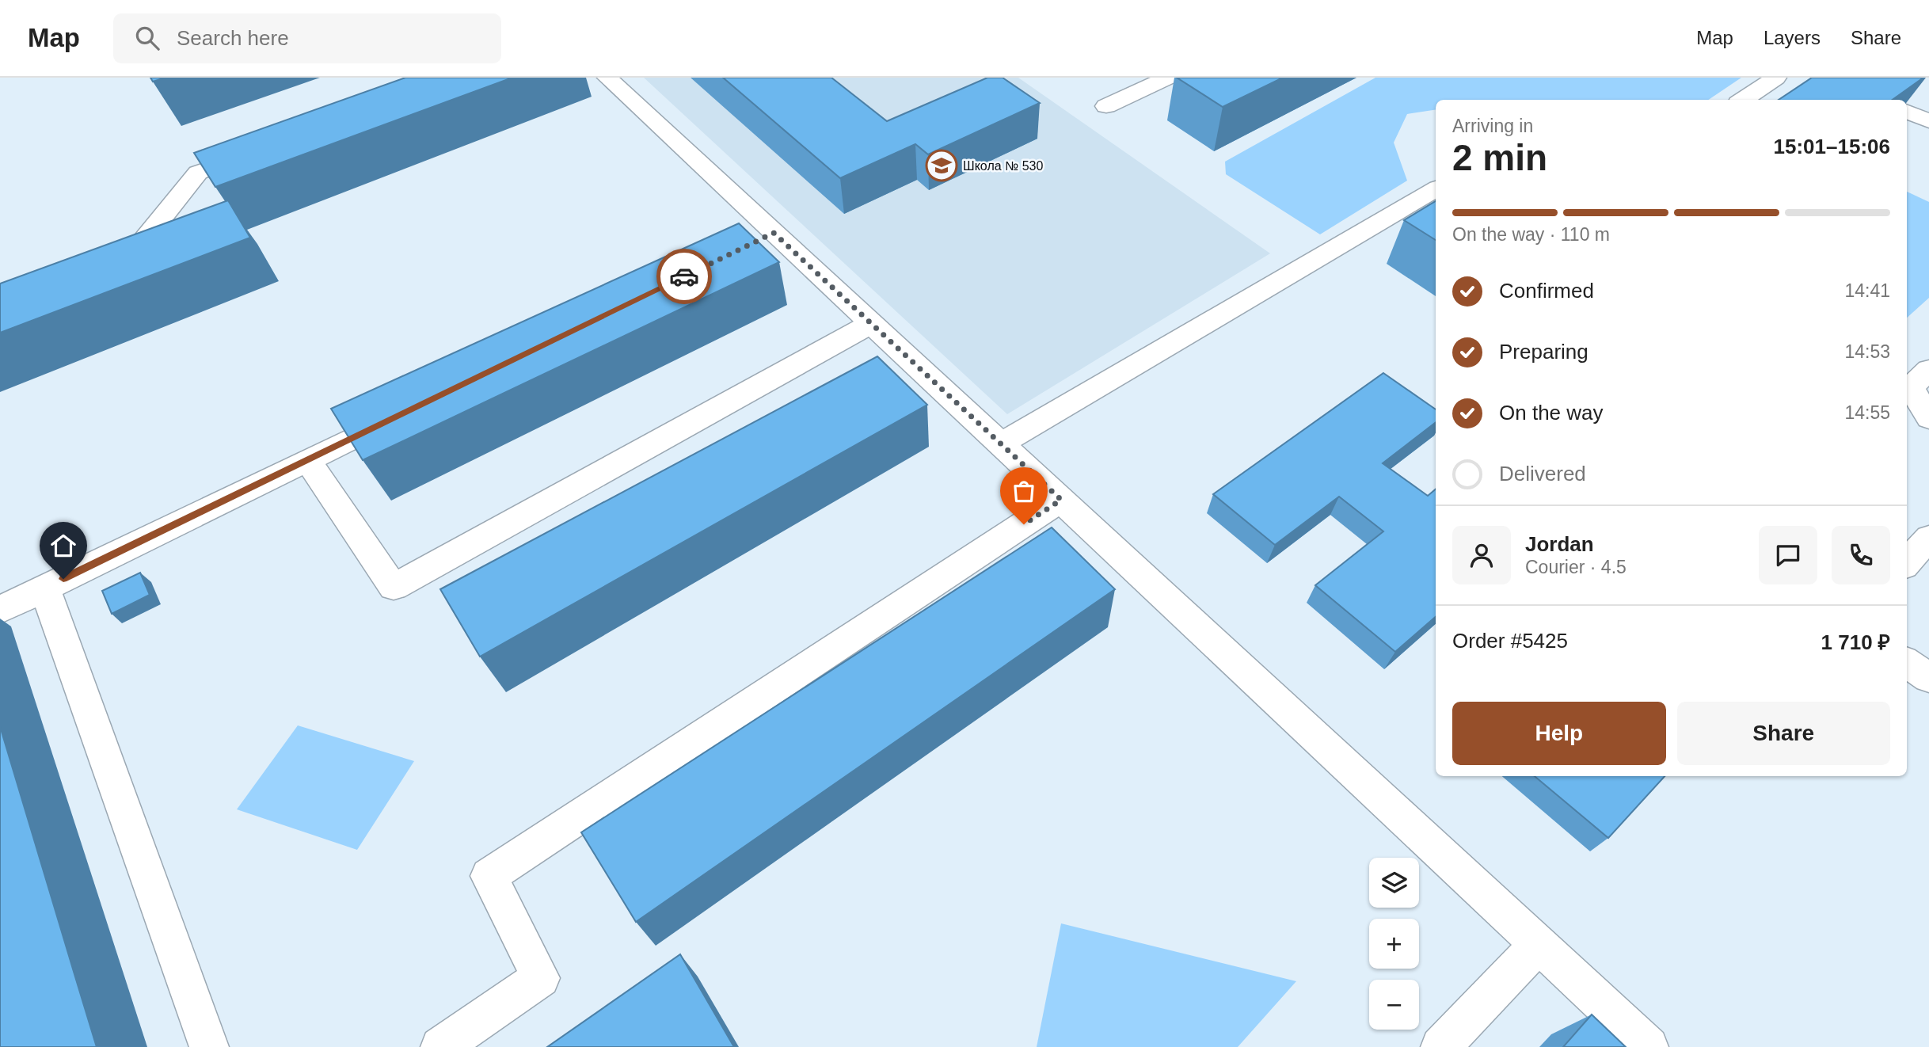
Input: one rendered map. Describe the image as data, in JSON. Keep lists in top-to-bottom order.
{
  "places": {
    "school or university": ["Школа № 530"]
  },
  "page": {
    "header": "Map",
    "search": "Search here",
    "nav": ["Map", "Layers", "Share"],
    "heading": ["2 min", "Arriving in", "15:01–15:06"],
    "panel": [
      "Jordan",
      "Courier · 4.5",
      "Order #5425",
      "1 710 ₽"
    ],
    "bar": "On the way · 110 m",
    "list": [
      ["Confirmed", "14:41"],
      ["Preparing", "14:53"],
      ["On the way", "14:55"],
      "Delivered"
    ],
    "buttons": ["Help", "Share"],
    "map_buttons": ["+", "−"]
  }
}
